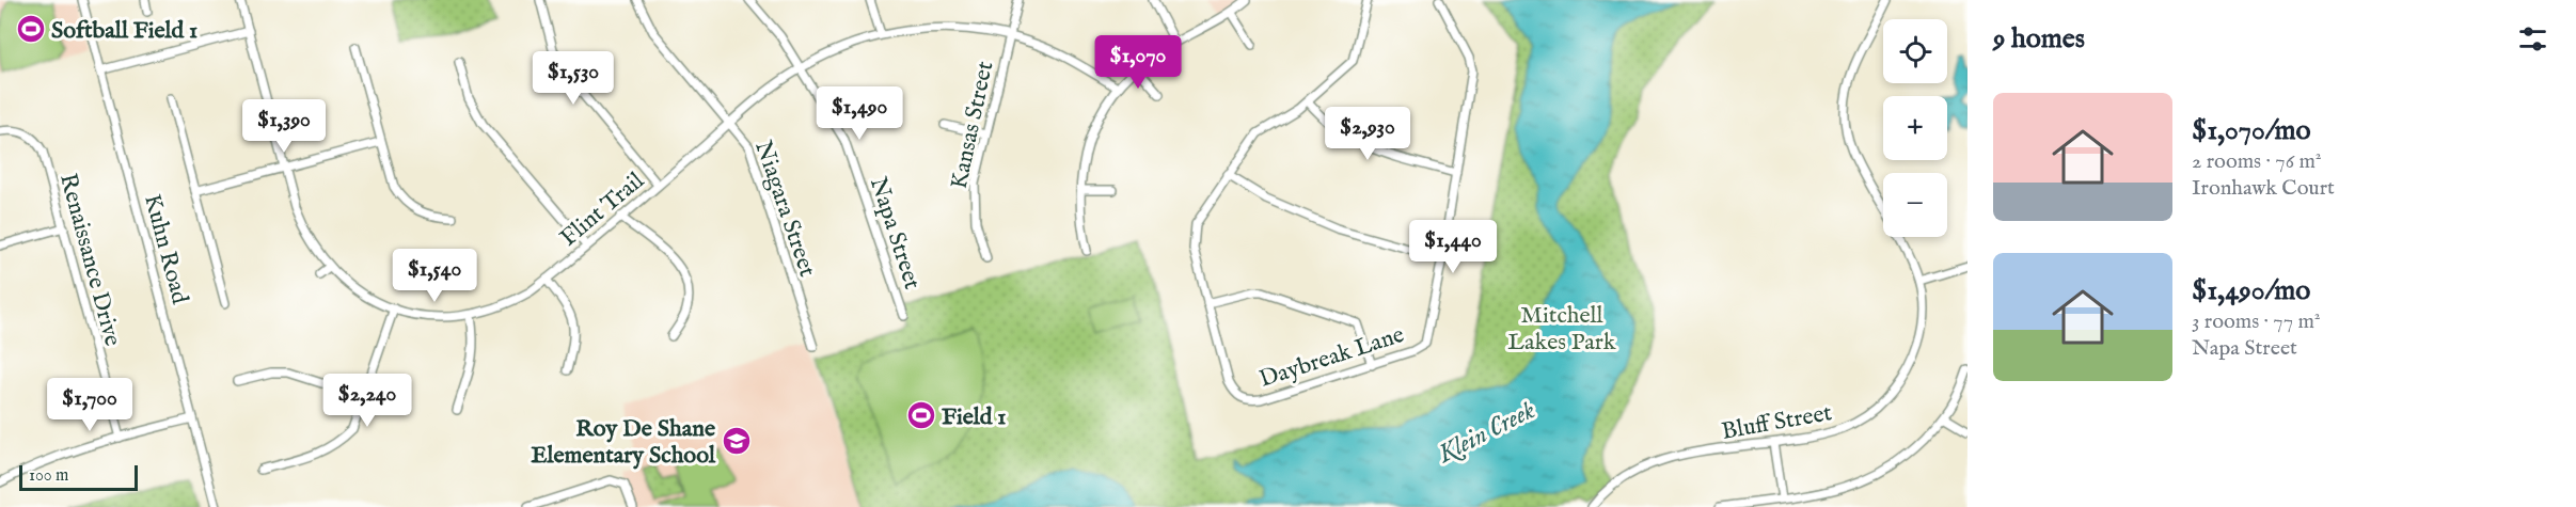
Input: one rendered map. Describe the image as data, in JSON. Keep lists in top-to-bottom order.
{
  "streets": {
    "street": [
      "Kansas Street",
      "Flint Trail",
      "Niagara Street",
      "Napa Street",
      "Kuhn Road",
      "Renaissance Drive",
      "Daybreak Lane",
      "Bluff Street"
    ]
  },
  "crossings": [
    ["Kansas Street", "Flint Trail"],
    ["Flint Trail", "Niagara Street"],
    ["Flint Trail", "Napa Street"]
  ],
  "water": ["Klein Creek"],
  "parks": ["Mitchell Lakes Park"],
  "places": {
    "sports": ["Softball Field 1", "Field 1"],
    "school or university": ["Roy De Shane Elementary School"]
  },
  "scale_bar": "100 m",
  "page": {
    "heading": "9 homes",
    "map_buttons": ["+", "−"],
    "price": [
      "$1,070",
      "$1,530",
      "$1,490",
      "$1,390",
      "$2,930",
      "$1,440",
      "$1,540",
      "$2,240",
      "$1,700"
    ],
    "list": [
      {
        "name": "$1,070/mo",
        "note": "2 rooms · 76 m² · Ironhawk Court"
      },
      {
        "name": "$1,490/mo",
        "note": "3 rooms · 77 m² · Napa Street"
      }
    ],
    "scale": "100 m"
  }
}
